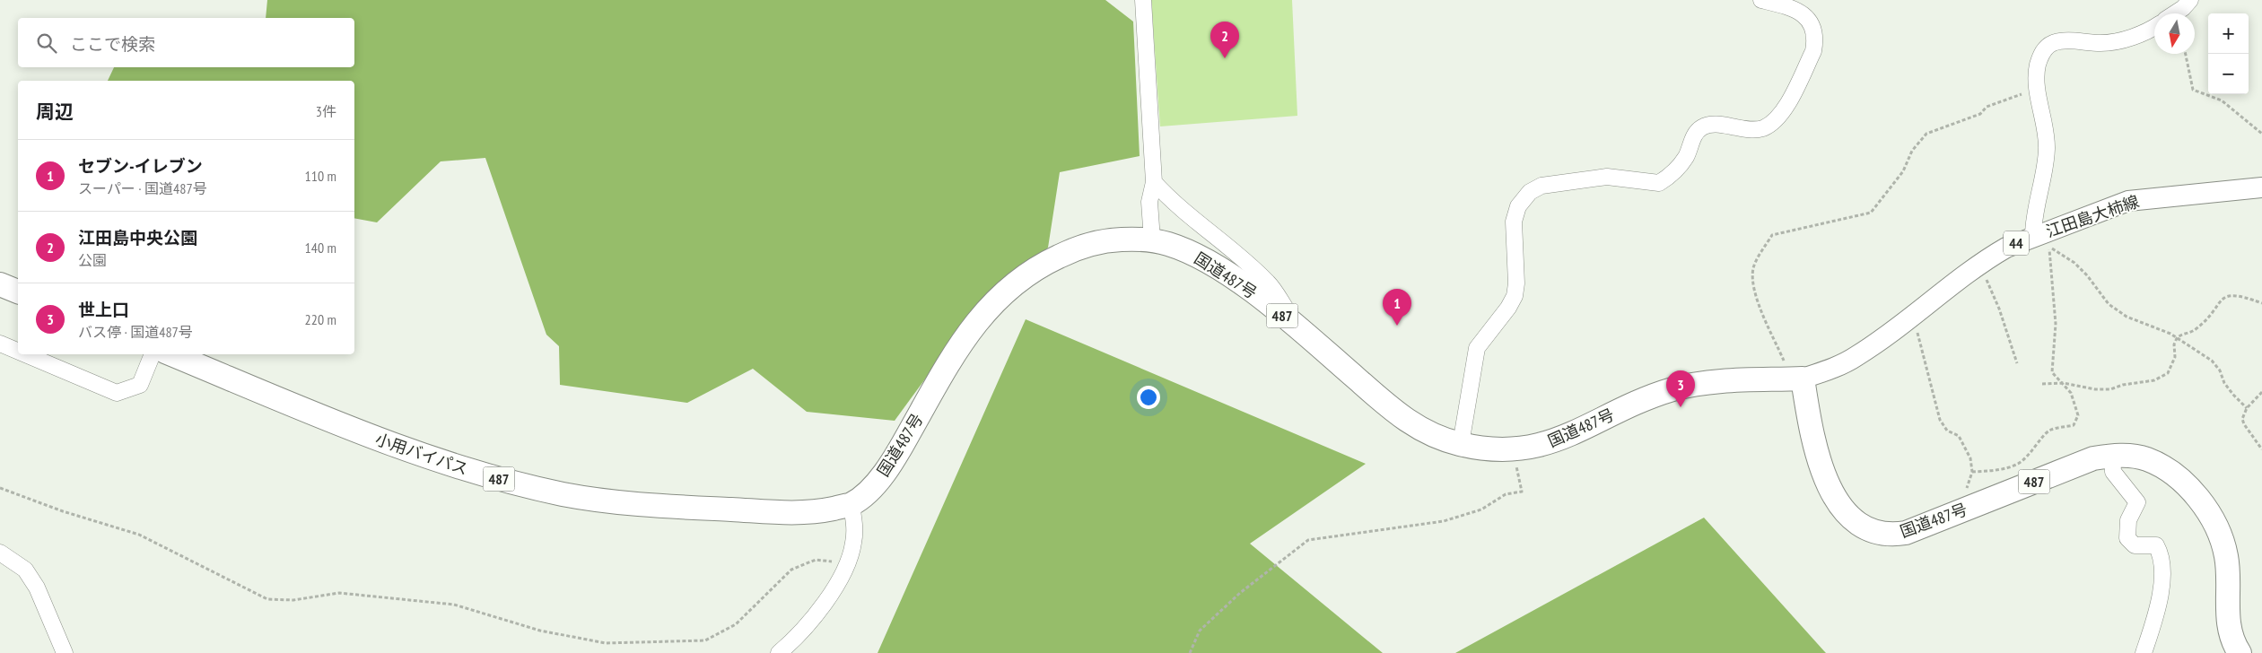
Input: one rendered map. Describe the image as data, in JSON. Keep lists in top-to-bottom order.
{
  "streets": {
    "highway": ["国道487号", "487", "小用バイパス"],
    "main road": ["江田島大柿線", "44"]
  },
  "crossings": [
    ["江田島大柿線", "国道487号"],
    ["国道487号", "小用バイパス"]
  ],
  "north": "bottom",
  "page": {
    "map_buttons": ["+", "−"],
    "search": "ここで検索",
    "pins": ["2", "1", "3"],
    "heading": ["周辺", "3件"],
    "list": [
      {
        "mark": "1",
        "name": "セブン-イレブン",
        "note": "スーパー · 国道487号",
        "value": "110 m"
      },
      {
        "mark": "2",
        "name": "江田島中央公園",
        "note": "公園",
        "value": "140 m"
      },
      {
        "mark": "3",
        "name": "世上口",
        "note": "バス停 · 国道487号",
        "value": "220 m"
      }
    ]
  }
}
